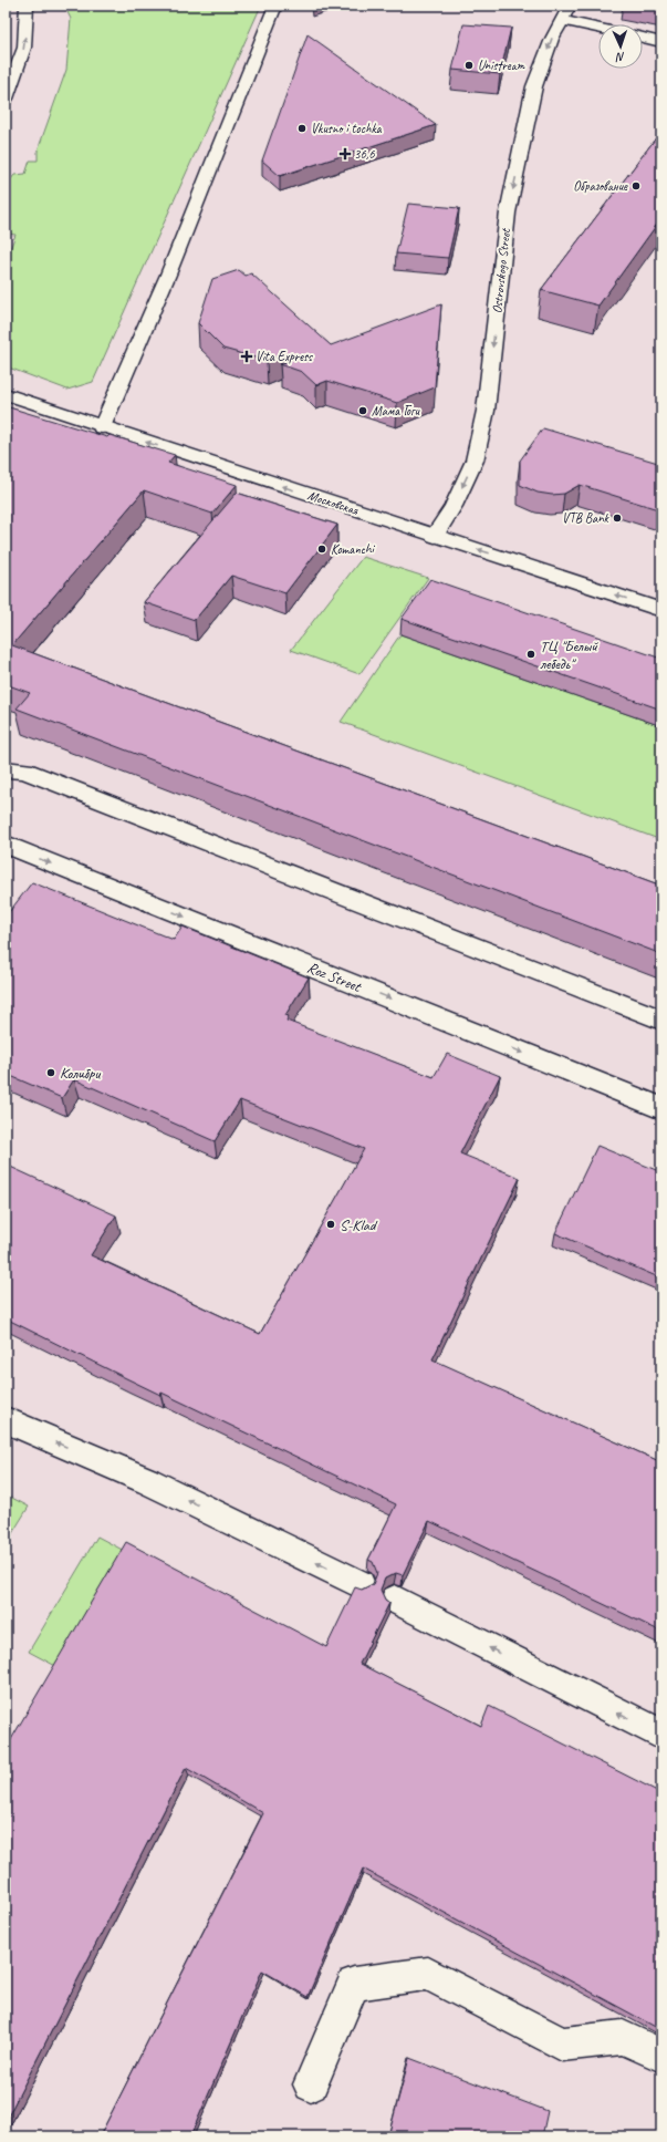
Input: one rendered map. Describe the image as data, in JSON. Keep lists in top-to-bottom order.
{
  "streets": {
    "street": ["Ostrovskogo Street", "Московская", "Roz Street"]
  },
  "crossings": [
    ["Ostrovskogo Street", "Московская"]
  ],
  "one_way": ["Ostrovskogo Street", "Московская"],
  "places": {
    "other": [
      "Unistream",
      "Vkusno i tochka",
      "Образование",
      "Мама Гоги",
      "VTB Bank",
      "Komanchi",
      "ТЦ \"Белый лебедь\"",
      "Колибри",
      "S-Klad"
    ],
    "health": ["36,6", "Vita Express"]
  },
  "north": "bottom"
}
